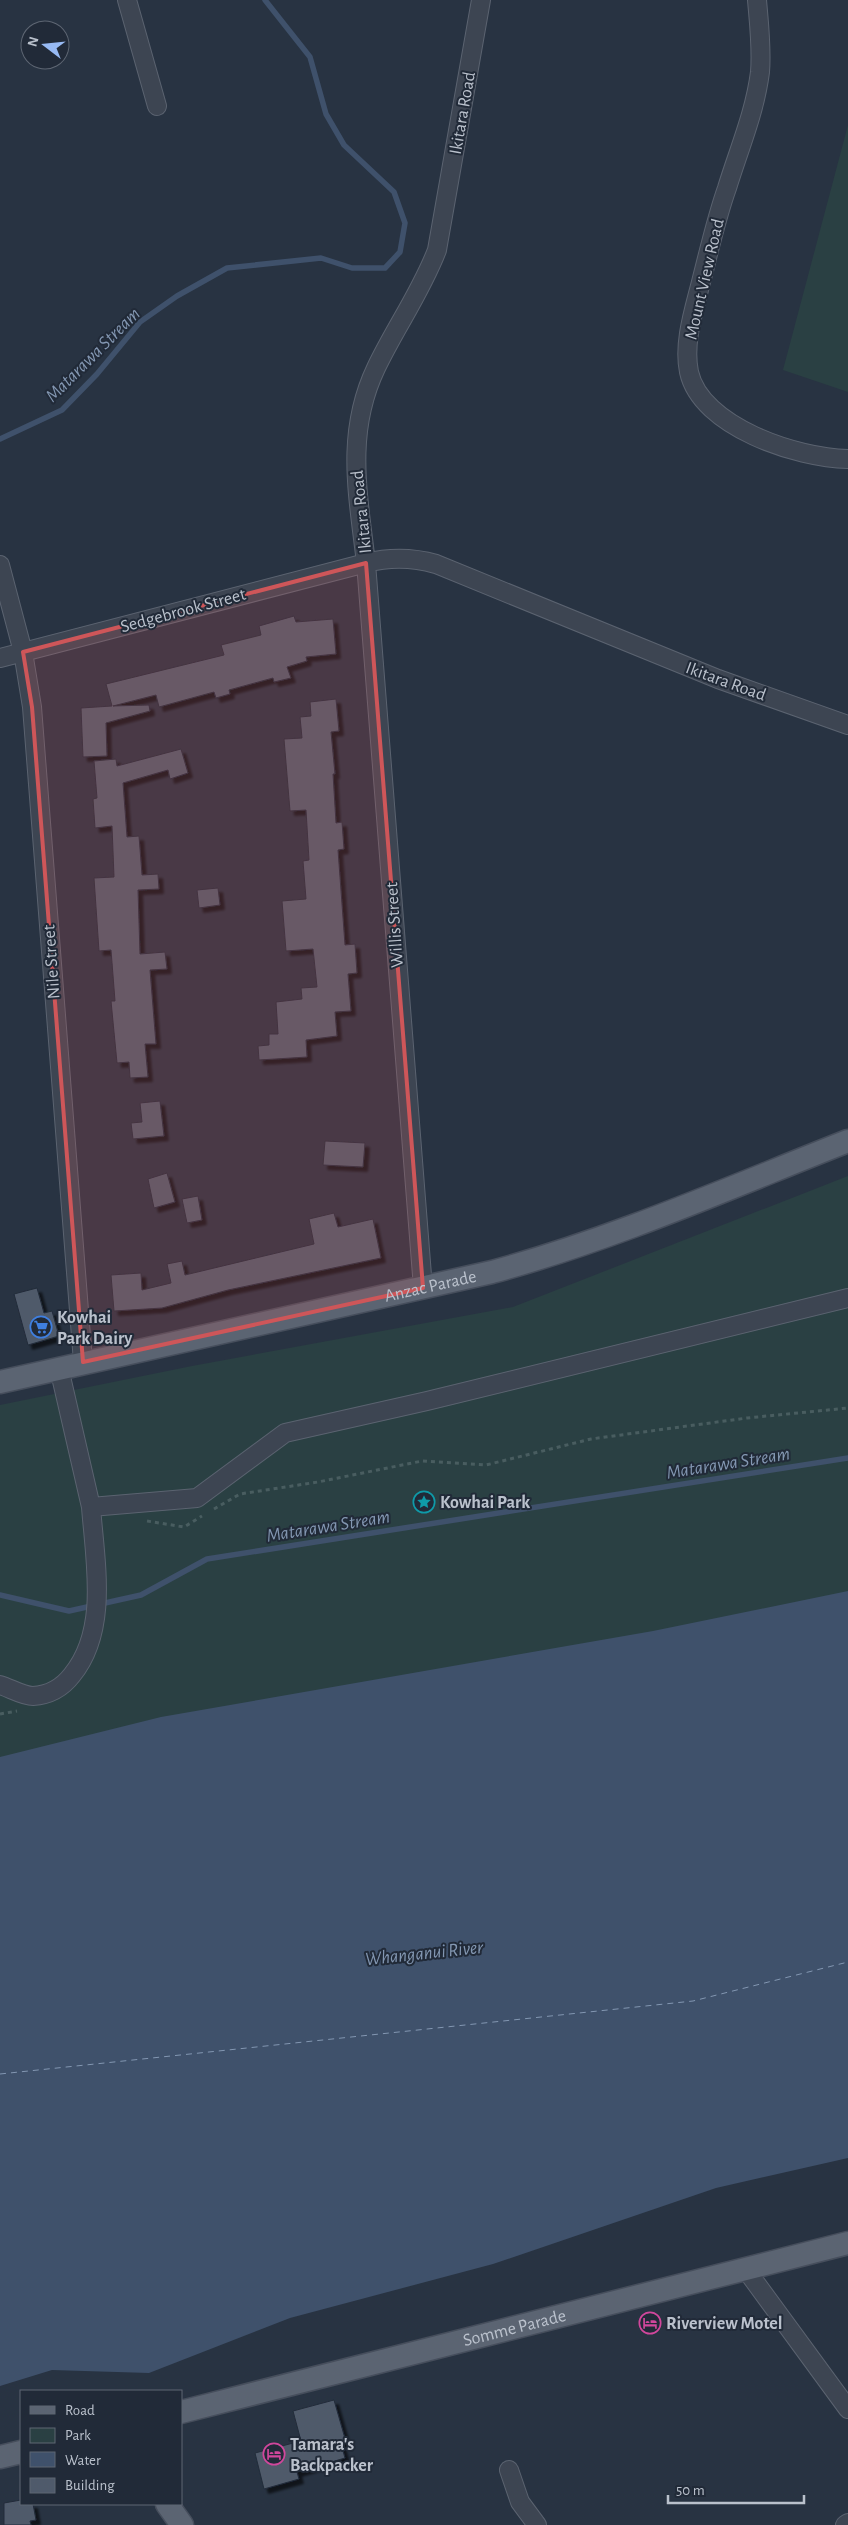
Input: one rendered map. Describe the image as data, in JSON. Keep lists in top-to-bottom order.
{
  "streets": {
    "main road": ["Anzac Parade", "Somme Parade"],
    "street": [
      "Ikitara Road",
      "Mount View Road",
      "Sedgebrook Street",
      "Willis Street",
      "Nile Street"
    ]
  },
  "crossings": [
    ["Ikitara Road", "Sedgebrook Street"],
    ["Ikitara Road", "Willis Street"],
    ["Sedgebrook Street", "Willis Street"],
    ["Sedgebrook Street", "Nile Street"],
    ["Willis Street", "Anzac Parade"],
    ["Nile Street", "Anzac Parade"]
  ],
  "water": ["Matarawa Stream", "Whanganui River"],
  "places": {
    "supermarket": ["Kowhai Park Dairy"],
    "place": ["Kowhai Park"],
    "hotel": ["Riverview Motel", "Tamara's Backpacker"]
  },
  "legend": [
    "Road",
    "Park",
    "Water",
    "Building"
  ],
  "scale_bar": "50 m",
  "north": "left"
}
